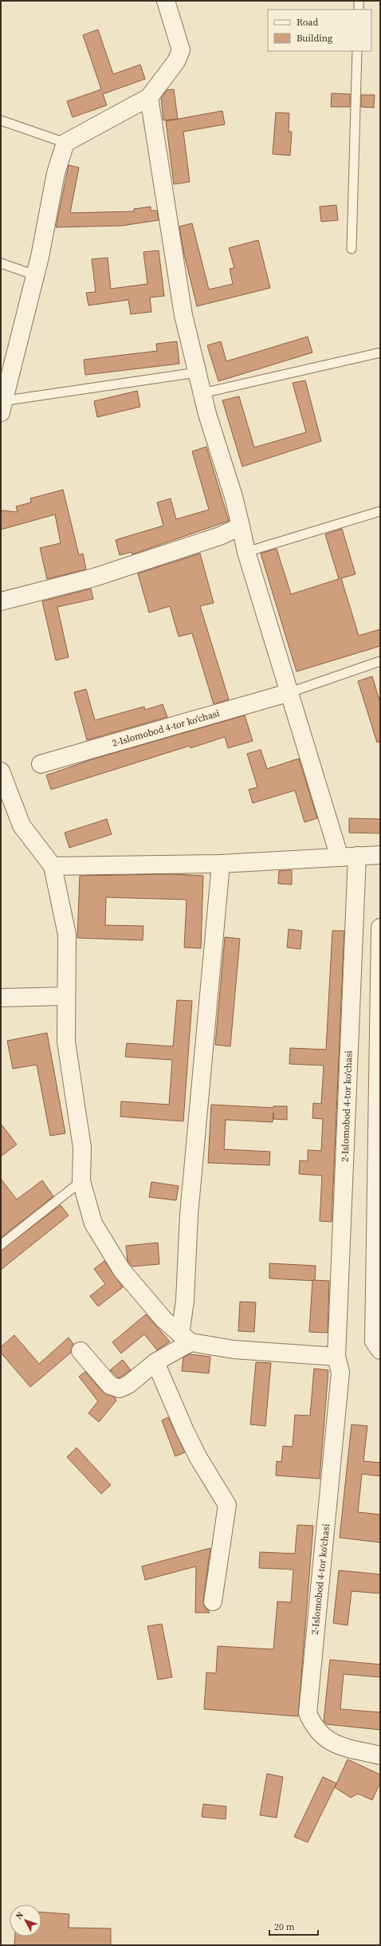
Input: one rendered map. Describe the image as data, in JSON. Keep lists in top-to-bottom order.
{
  "streets": {
    "street": ["2-Islomobod 4-tor koʻchasi"]
  },
  "legend": ["Road", "Building"],
  "scale_bar": "20 m",
  "north": "top left"
}
